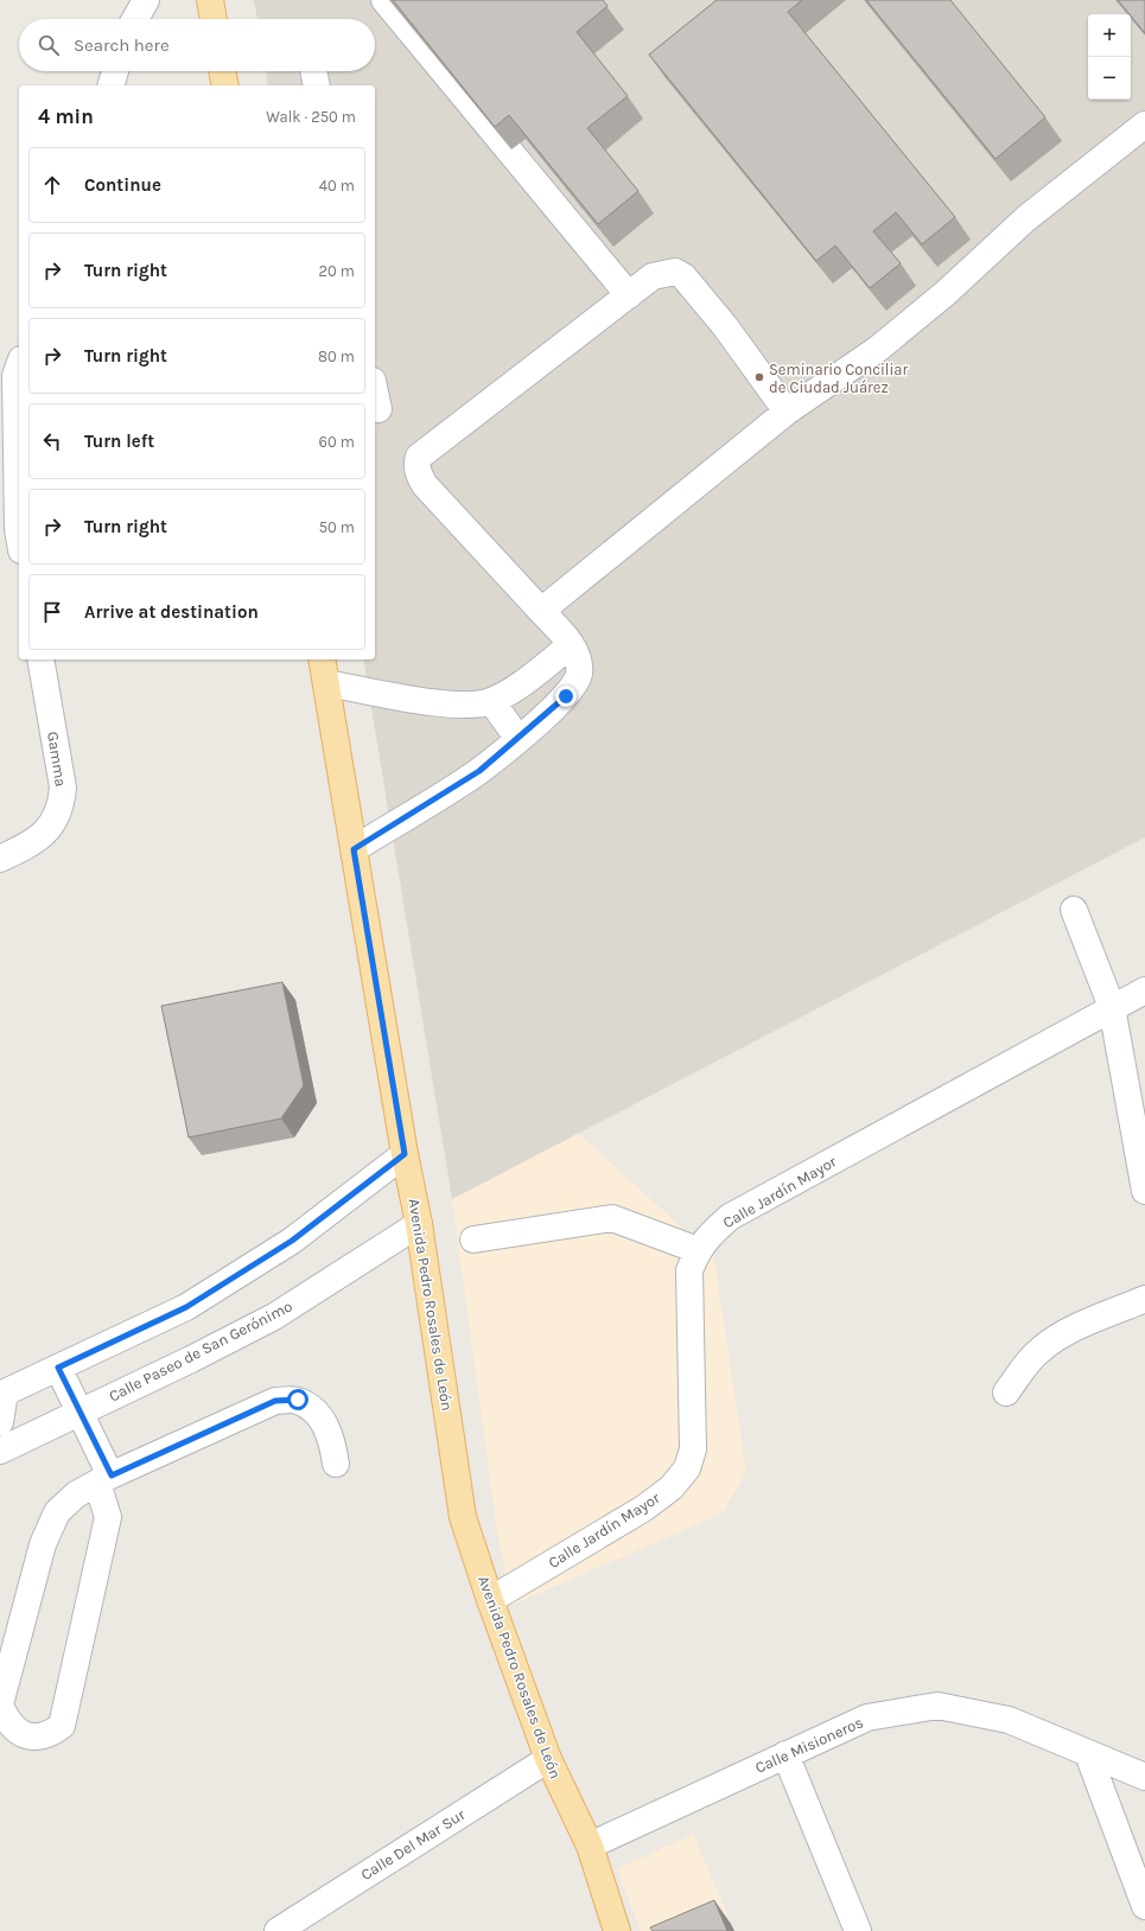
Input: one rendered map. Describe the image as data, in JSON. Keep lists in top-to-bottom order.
{
  "streets": {
    "main road": ["Avenida Pedro Rosales de León"],
    "street": [
      "Gamma",
      "Calle Jardín Mayor",
      "Calle Paseo de San Gerónimo",
      "Calle Misioneros",
      "Calle Del Mar Sur"
    ]
  },
  "crossings": [
    ["Calle Jardín Mayor", "Avenida Pedro Rosales de León"],
    ["Avenida Pedro Rosales de León", "Calle Paseo de San Gerónimo"],
    ["Avenida Pedro Rosales de León", "Calle Misioneros"],
    ["Avenida Pedro Rosales de León", "Calle Del Mar Sur"]
  ],
  "places": ["Seminario Conciliar de Ciudad Juárez"],
  "page": {
    "map_buttons": ["+", "−"],
    "search": "Search here",
    "heading": ["4 min", "Walk · 250 m"],
    "list": [
      ["Continue", "40 m"],
      ["Turn right", "20 m"],
      ["Turn right", "80 m"],
      ["Turn left", "60 m"],
      ["Turn right", "50 m"],
      "Arrive at destination"
    ]
  }
}
